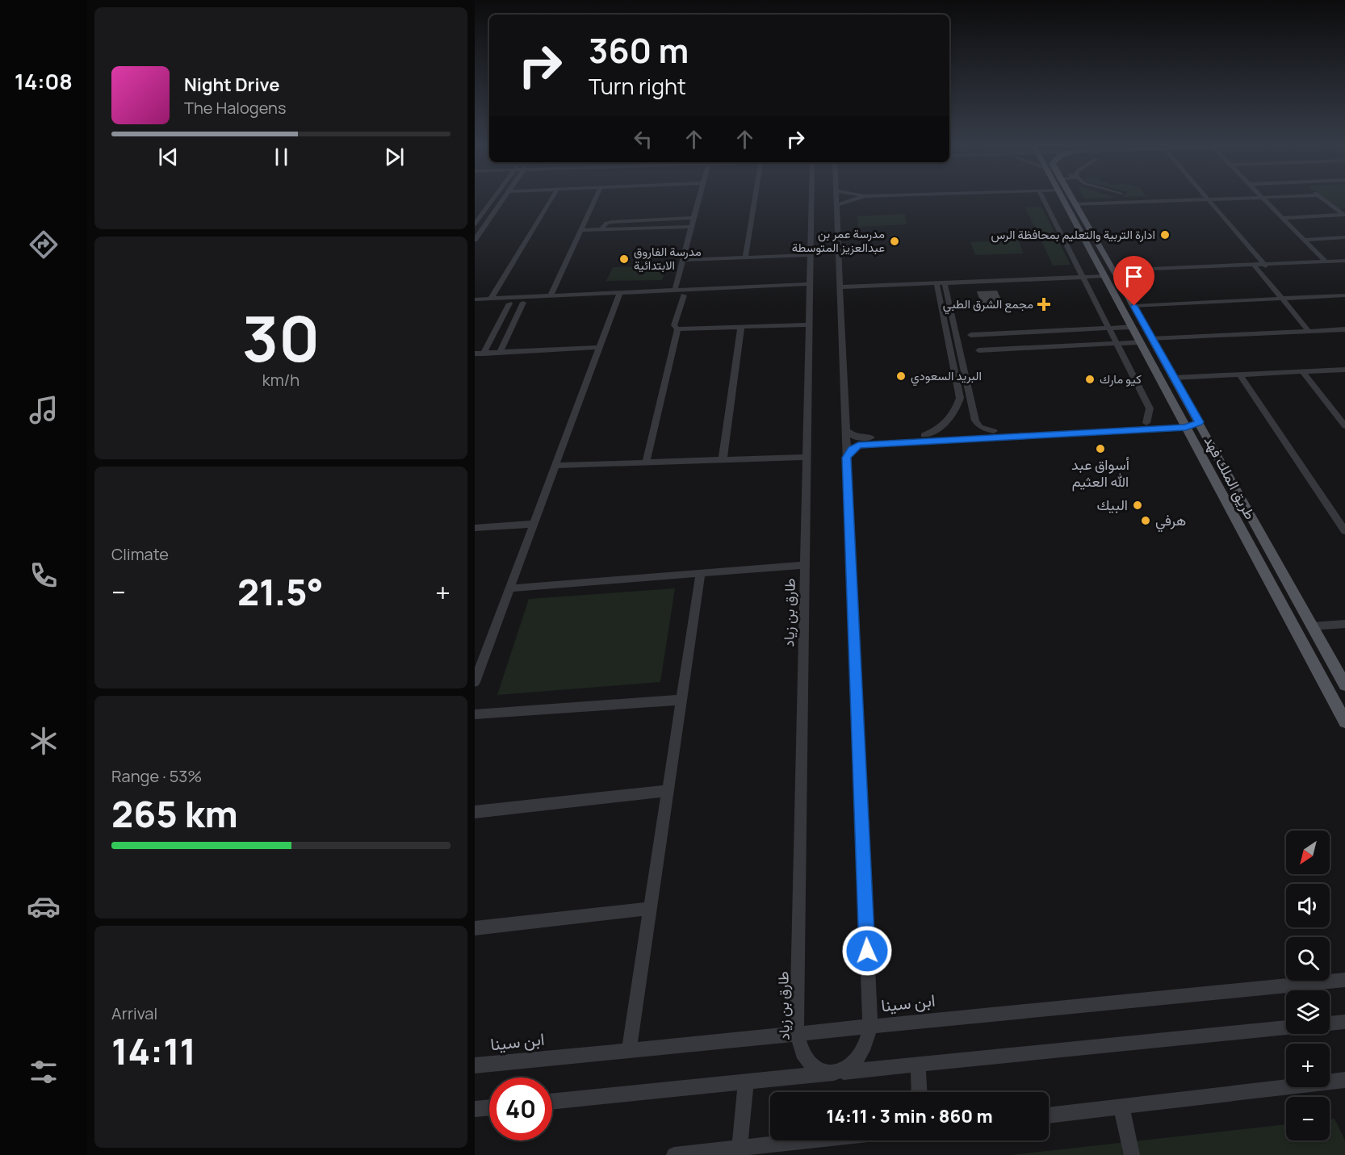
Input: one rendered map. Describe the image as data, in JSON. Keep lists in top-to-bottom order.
{
  "streets": {
    "main road": ["طريق الملك فهد"],
    "street": ["طارق بن زياد", "ابن سينا"]
  },
  "crossings": [
    ["طارق بن زياد", "ابن سينا"]
  ],
  "places": {
    "other": [
      "ادارة التربية والتعليم بمحافظة الرس",
      "مدرسة عمر بن عبدالعزيز المتوسطة",
      "مدرسة الفاروق الابتدائية",
      "البريد السعودي",
      "كيو مارك",
      "أسواق عبد الله العثيم",
      "البيك",
      "هرفي"
    ],
    "health": ["مجمع الشرق الطبي"]
  },
  "north": "bottom left",
  "page": {
    "tabs": "14:08",
    "turn": ["360 m", "Turn right"],
    "song": ["Night Drive", "The Halogens"],
    "tile": [
      ["30", "km/h"],
      "Climate",
      ["Range · 53%", "265 km"],
      ["Arrival", "14:11"]
    ],
    "heat": ["−", "21.5°", "+"],
    "map_buttons": ["+", "−"],
    "limit": "40",
    "trip": "14:11 · 3 min · 860 m"
  }
}
